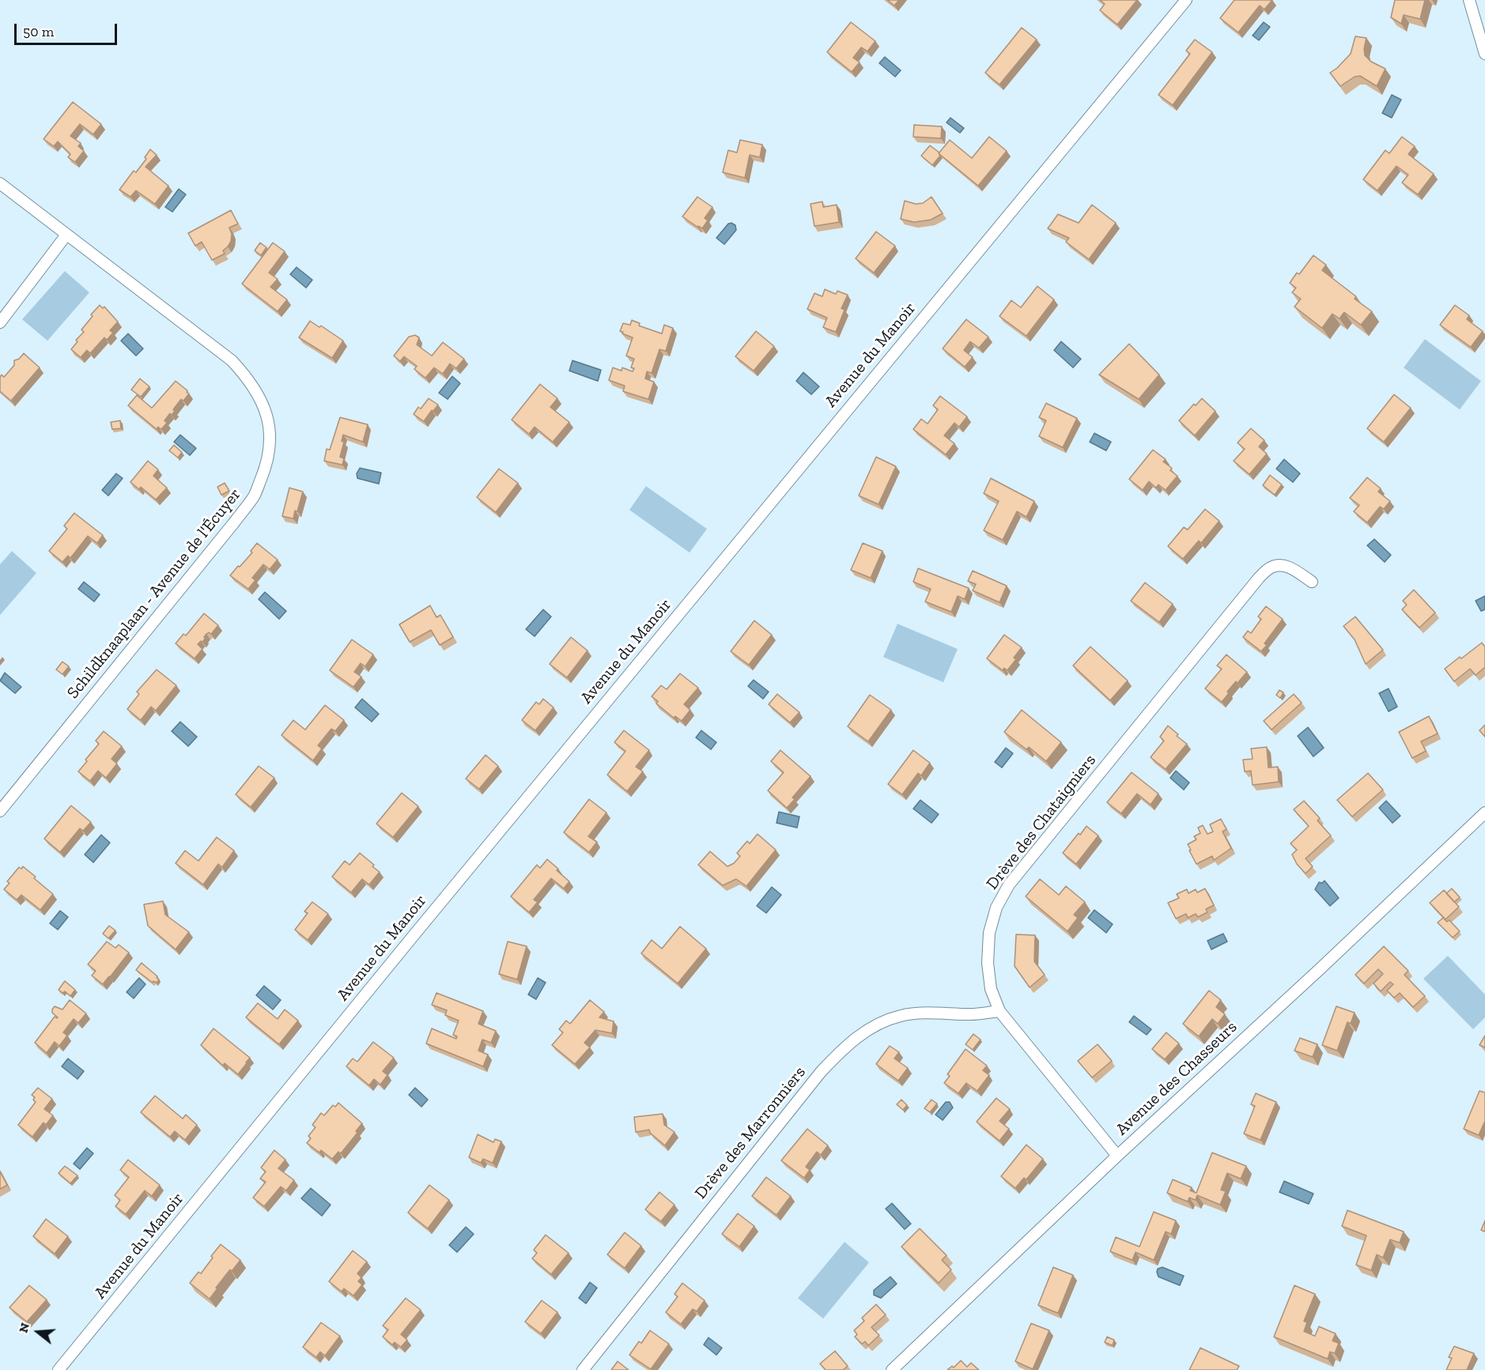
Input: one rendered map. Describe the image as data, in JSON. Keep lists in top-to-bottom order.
{
  "streets": {
    "street": [
      "Avenue du Manoir",
      "Schildknaaplaan - Avenue de l'Écuyer",
      "Drève des Chataigniers",
      "Avenue des Chasseurs",
      "Drève des Marronniers"
    ]
  },
  "crossings": [
    ["Drève des Chataigniers", "Avenue des Chasseurs"],
    ["Drève des Chataigniers", "Drève des Marronniers"]
  ],
  "scale_bar": "50 m",
  "north": "left"
}
